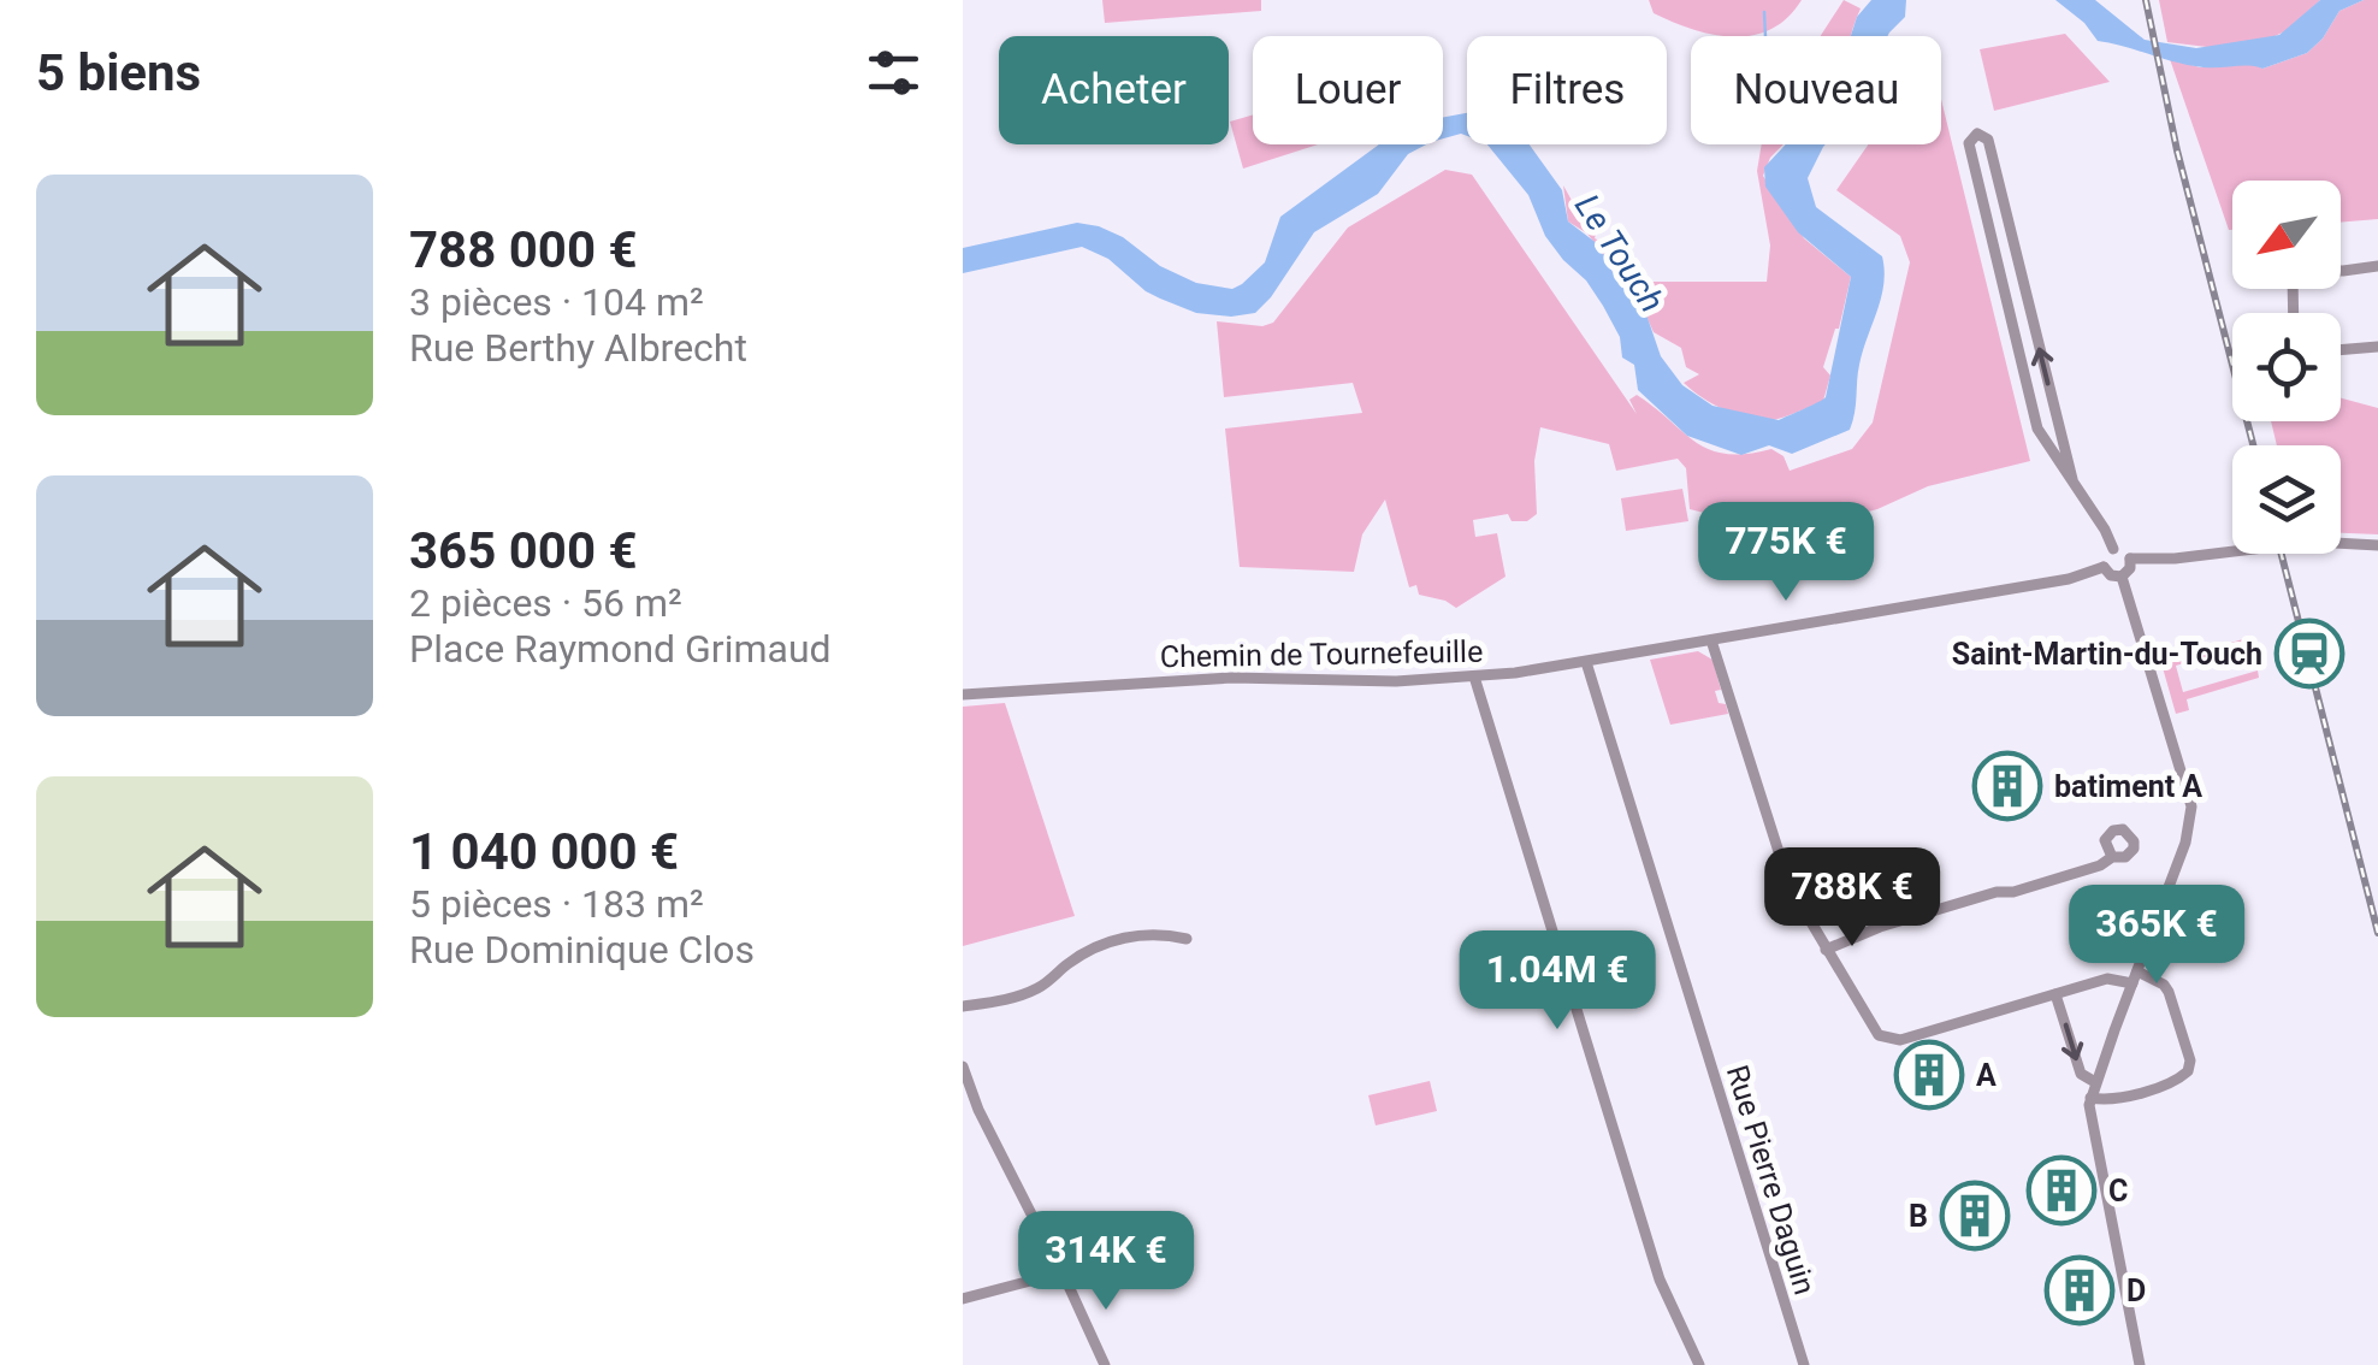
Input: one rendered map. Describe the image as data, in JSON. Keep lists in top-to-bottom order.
{
  "streets": {
    "street": ["Chemin de Tournefeuille", "Rue Pierre Daguin"]
  },
  "crossings": [
    ["Chemin de Tournefeuille", "Rue Pierre Daguin"]
  ],
  "water": ["Le Touch"],
  "places": {
    "station": ["Saint-Martin-du-Touch"],
    "building": [
      "batiment A",
      "A",
      "C",
      "B",
      "D"
    ]
  },
  "north": "bottom left",
  "page": {
    "heading": "5 biens",
    "chip": [
      "Acheter",
      "Louer",
      "Filtres",
      "Nouveau"
    ],
    "list": [
      {
        "name": "788 000 €",
        "note": "3 pièces · 104 m² · Rue Berthy Albrecht"
      },
      {
        "name": "365 000 €",
        "note": "2 pièces · 56 m² · Place Raymond Grimaud"
      },
      {
        "name": "1 040 000 €",
        "note": "5 pièces · 183 m² · Rue Dominique Clos"
      }
    ],
    "price": [
      "775K €",
      "788K €",
      "365K €",
      "1.04M €",
      "314K €"
    ]
  }
}
